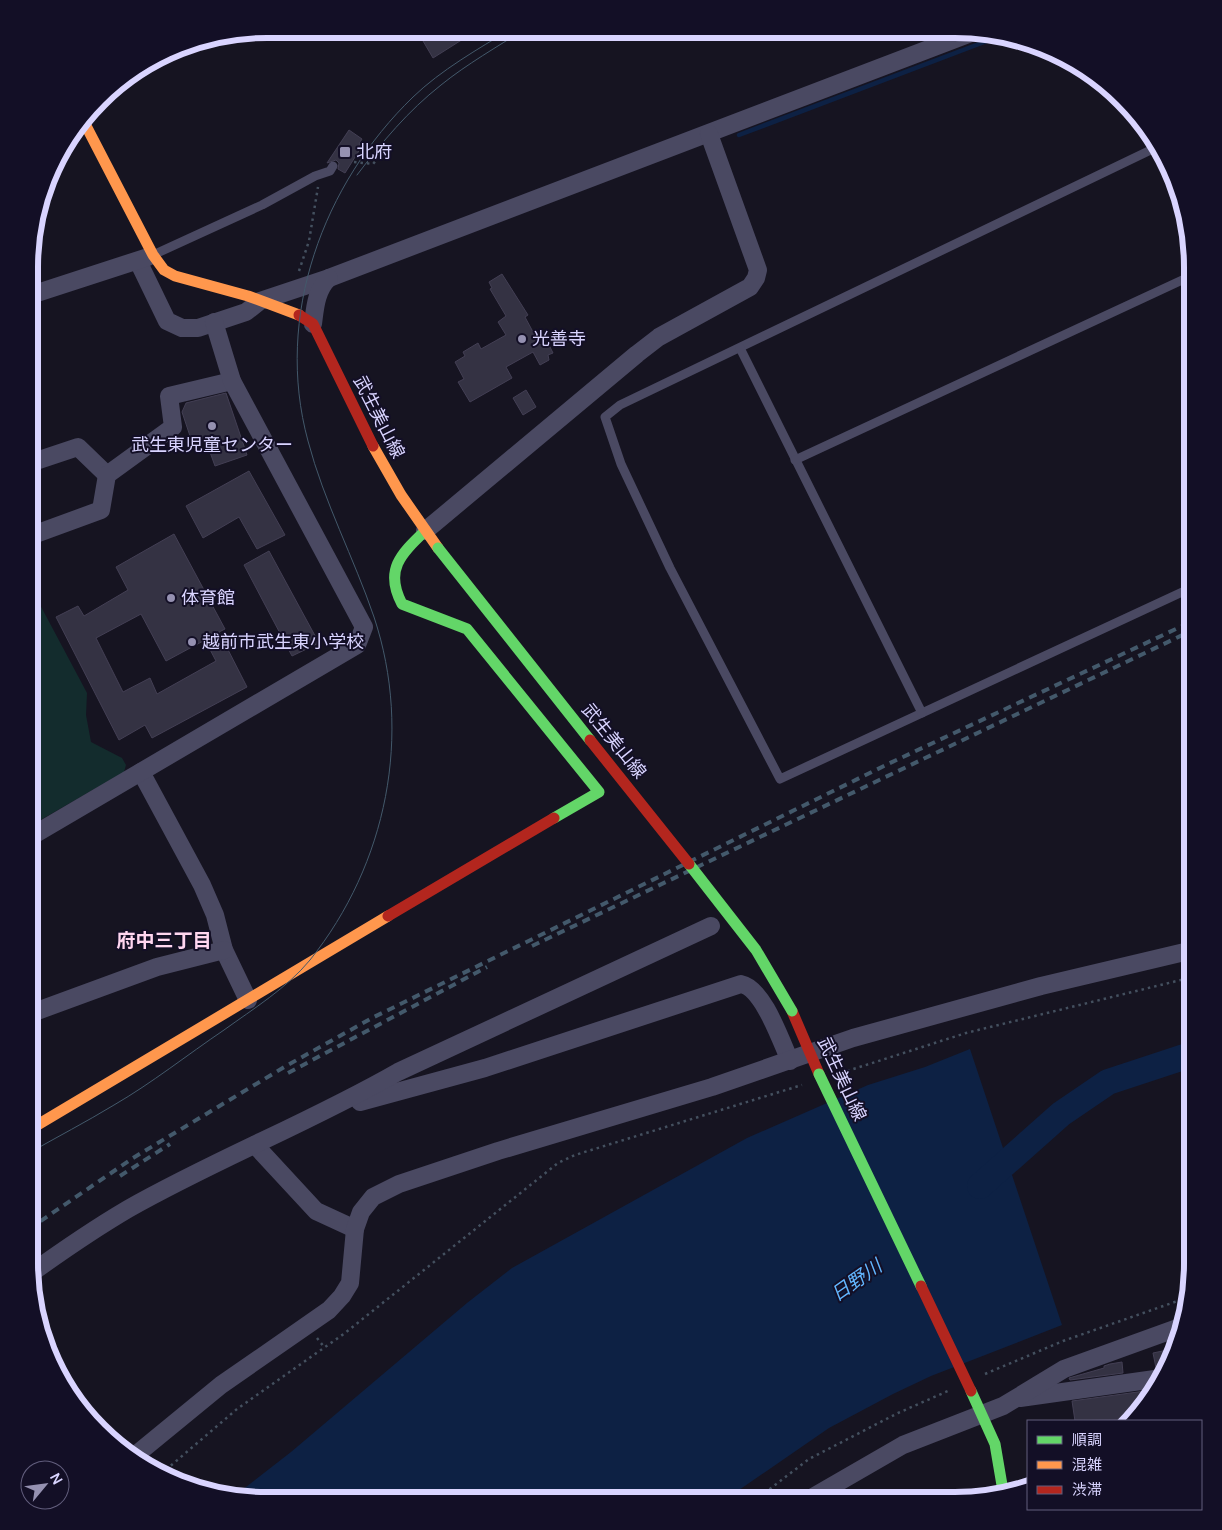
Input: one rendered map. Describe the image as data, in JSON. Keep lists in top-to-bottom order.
{
  "streets": {
    "main road": ["武生美山線"]
  },
  "districts": ["府中三丁目"],
  "water": ["日野川"],
  "places": {
    "transit": ["北府"],
    "other": [
      "光善寺",
      "武生東児童センター",
      "体育館",
      "越前市武生東小学校"
    ]
  },
  "legend": ["順調", "混雑", "渋滞"],
  "north": "top right"
}
